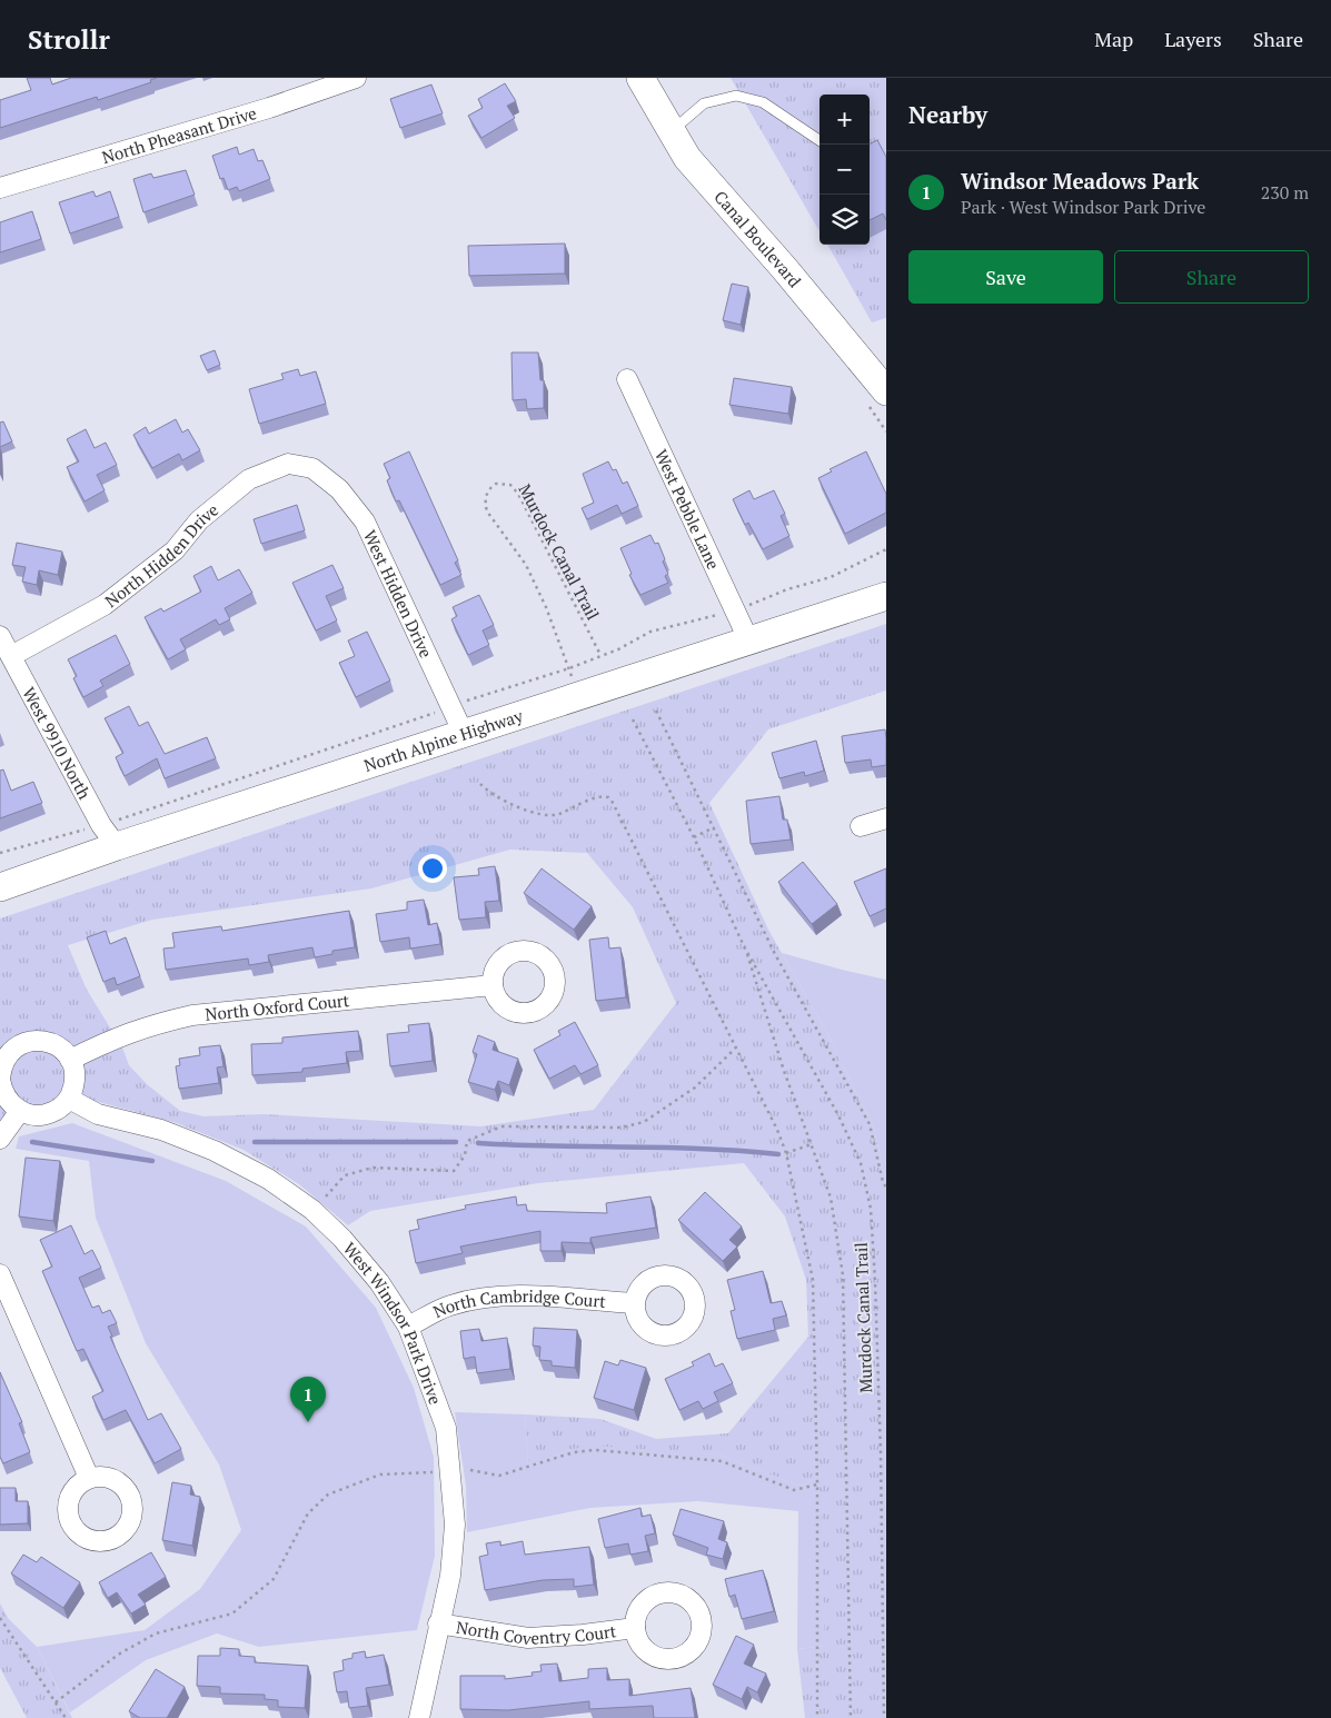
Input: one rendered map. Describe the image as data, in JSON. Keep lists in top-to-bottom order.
{
  "streets": {
    "main road": ["Canal Boulevard", "North Alpine Highway"],
    "street": [
      "North Pheasant Drive",
      "West Pebble Lane",
      "North Hidden Drive",
      "West Hidden Drive",
      "West 9910 North",
      "North Oxford Court",
      "North Cambridge Court",
      "West Windsor Park Drive",
      "North Coventry Court"
    ],
    "path": ["Murdock Canal Trail"]
  },
  "crossings": [
    ["West Pebble Lane", "North Alpine Highway"],
    ["Murdock Canal Trail", "West Hidden Drive"],
    ["North Hidden Drive", "West Hidden Drive"],
    ["North Hidden Drive", "West 9910 North"],
    ["West Hidden Drive", "North Alpine Highway"],
    ["North Alpine Highway", "West 9910 North"],
    ["North Oxford Court", "West Windsor Park Drive"],
    ["North Cambridge Court", "West Windsor Park Drive"],
    ["West Windsor Park Drive", "North Coventry Court"]
  ],
  "page": {
    "header": "Strollr",
    "nav": ["Map", "Layers", "Share"],
    "heading": "Nearby",
    "map_buttons": ["+", "−"],
    "list": [
      {
        "mark": "1",
        "name": "Windsor Meadows Park",
        "note": "Park · West Windsor Park Drive",
        "value": "230 m"
      }
    ],
    "buttons": ["Save", "Share"],
    "pins": "1"
  }
}
